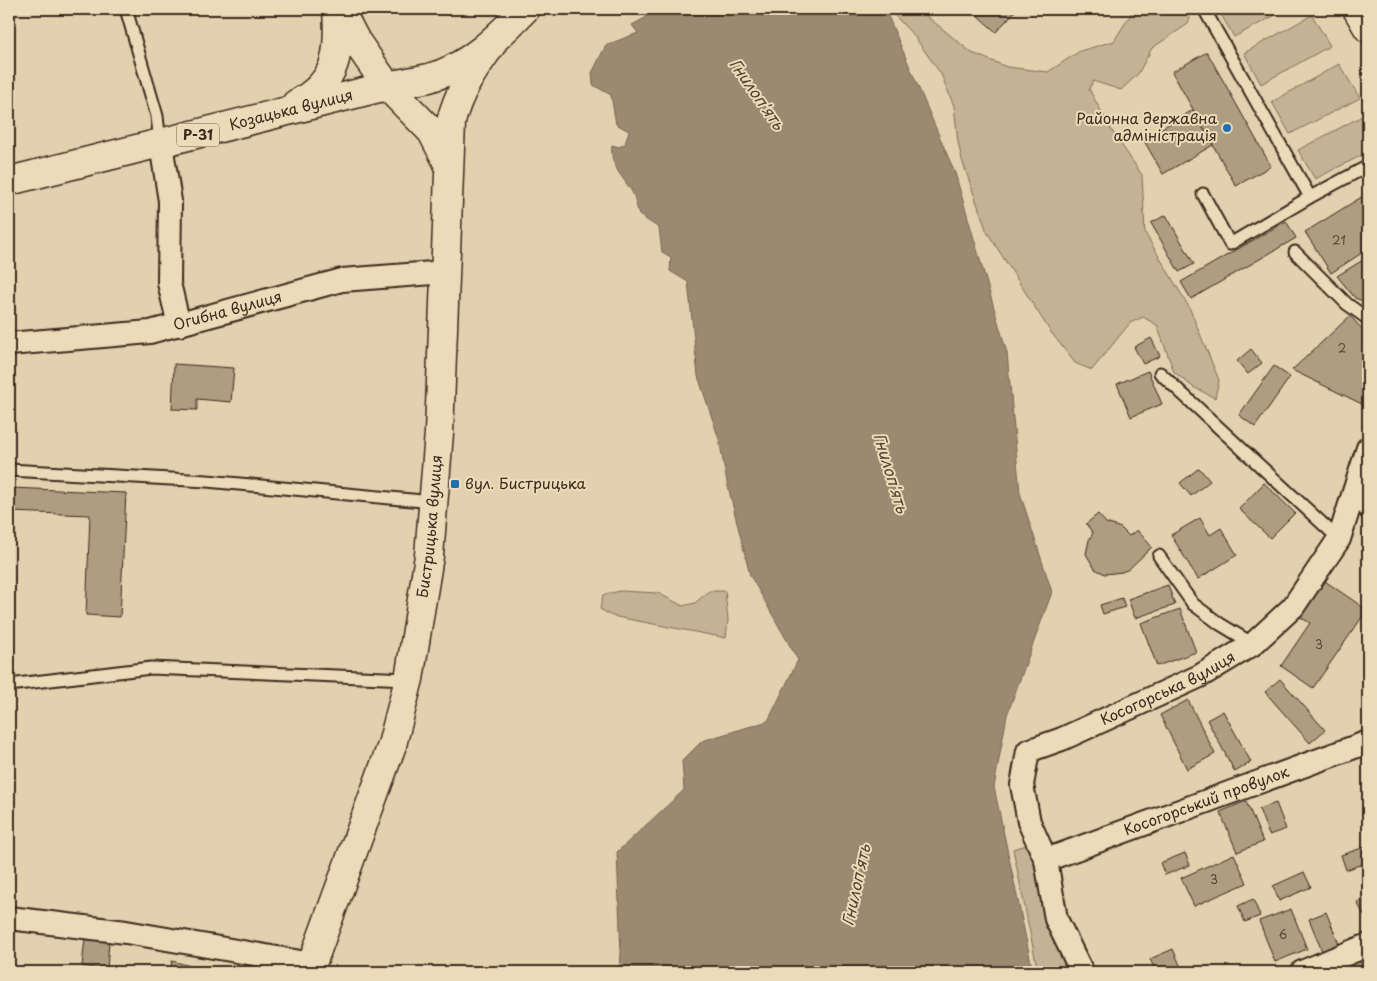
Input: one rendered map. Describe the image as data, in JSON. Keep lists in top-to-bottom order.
{
  "streets": {
    "street": [
      "Козацька вулиця",
      "Р-31",
      "Огибна вулиця",
      "Бистрицька вулиця",
      "Косогорська вулиця",
      "Косогорський провулок"
    ]
  },
  "crossings": [
    ["Козацька вулиця", "Бистрицька вулиця"],
    ["Огибна вулиця", "Бистрицька вулиця"],
    ["Косогорська вулиця", "Косогорський провулок"]
  ],
  "water": ["Гнилоп'ять"],
  "places": {
    "other": ["Районна державна адміністрація"],
    "transit": ["вул. Бистрицька"]
  },
  "house_numbers": [
    "21",
    "2",
    "3",
    "3",
    "6"
  ]
}
